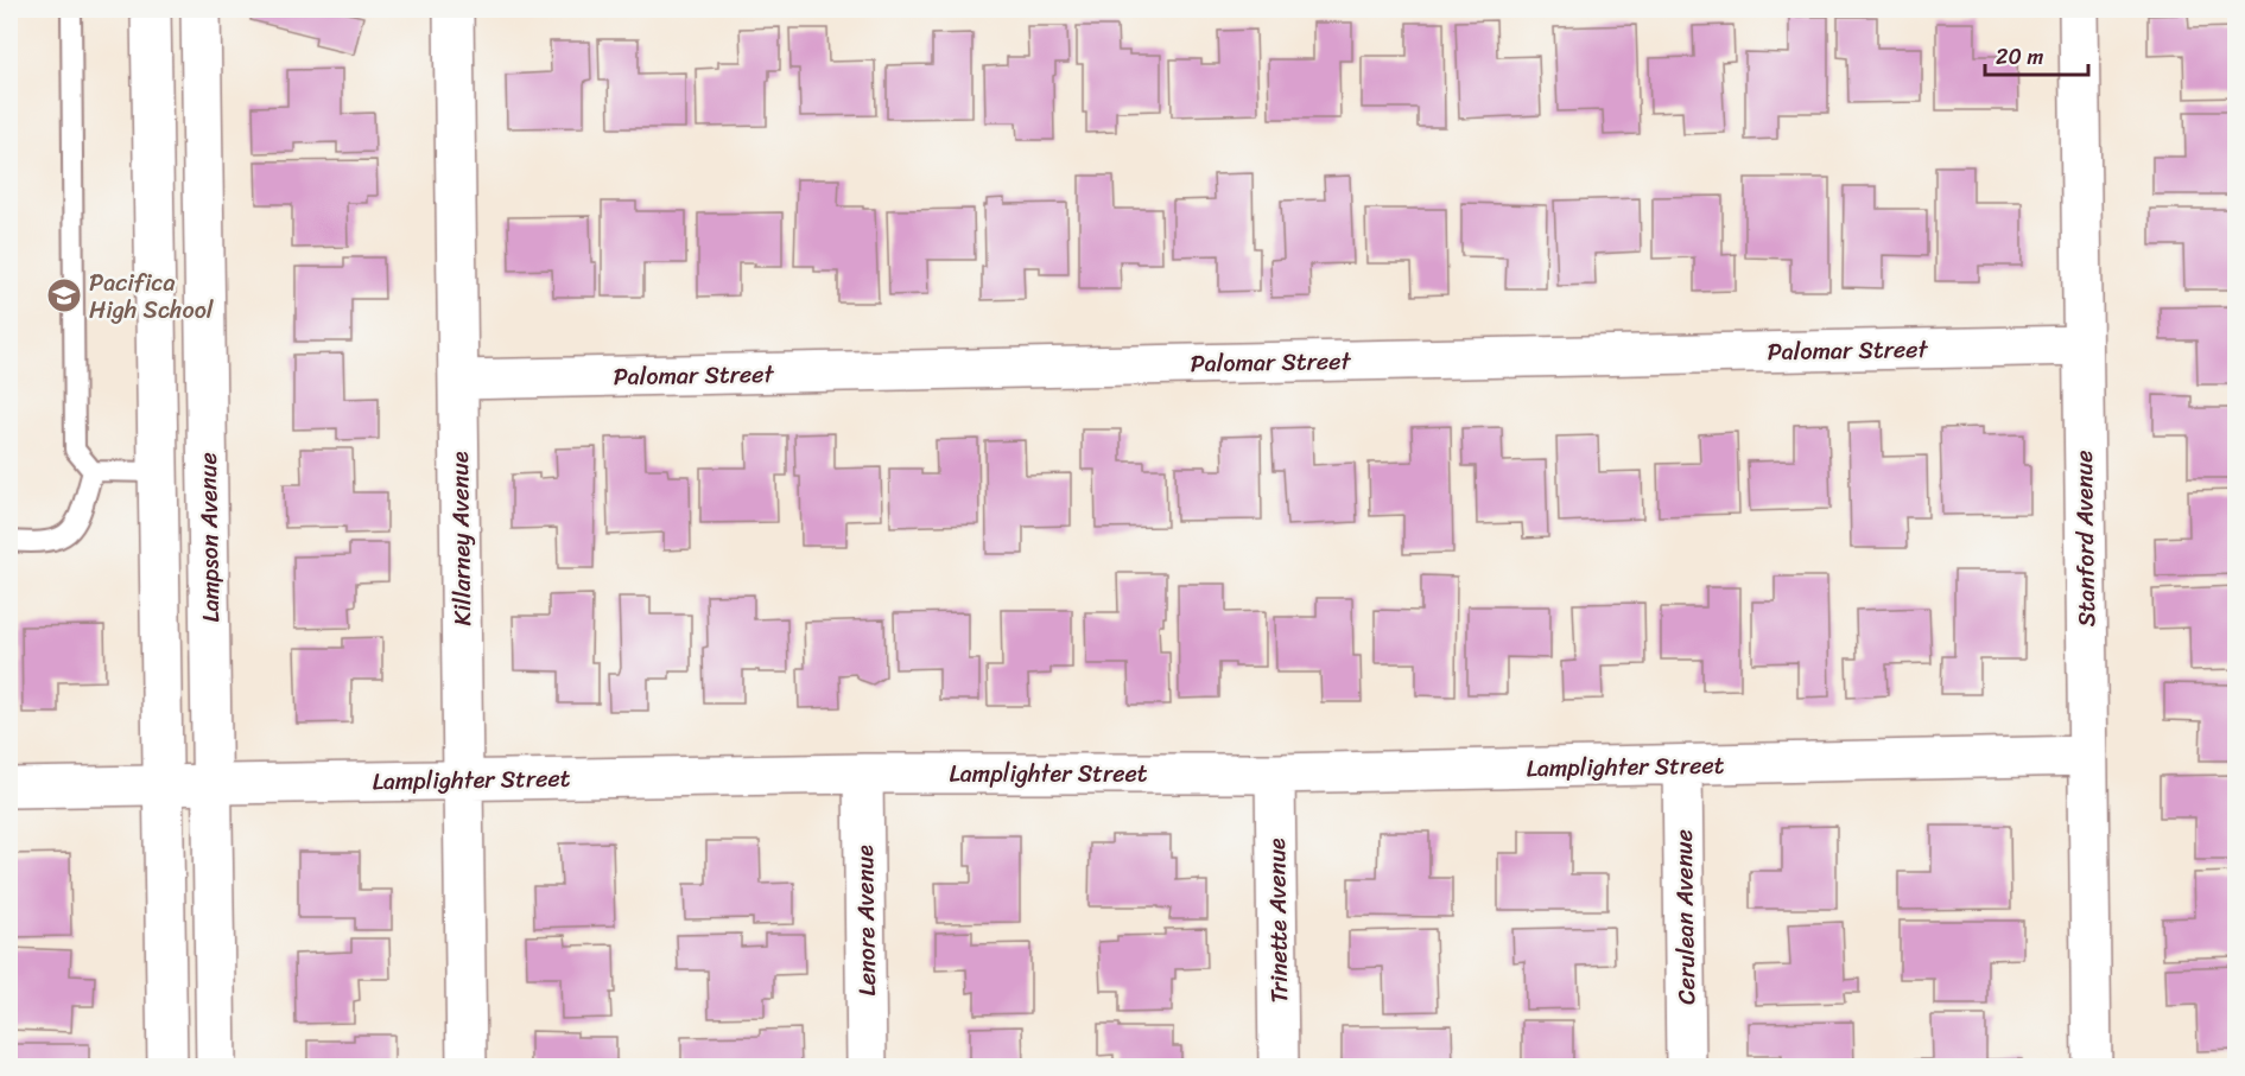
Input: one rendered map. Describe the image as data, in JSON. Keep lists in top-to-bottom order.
{
  "streets": {
    "street": [
      "Palomar Street",
      "Lampson Avenue",
      "Killarney Avenue",
      "Stanford Avenue",
      "Lamplighter Street",
      "Cerulean Avenue",
      "Lenore Avenue",
      "Trinette Avenue"
    ]
  },
  "crossings": [
    ["Palomar Street", "Killarney Avenue"],
    ["Palomar Street", "Stanford Avenue"],
    ["Lampson Avenue", "Lamplighter Street"],
    ["Killarney Avenue", "Lamplighter Street"],
    ["Stanford Avenue", "Lamplighter Street"],
    ["Lamplighter Street", "Cerulean Avenue"],
    ["Lamplighter Street", "Lenore Avenue"],
    ["Lamplighter Street", "Trinette Avenue"]
  ],
  "places": {
    "school or university": ["Pacifica High School"]
  },
  "scale_bar": "20 m"
}
